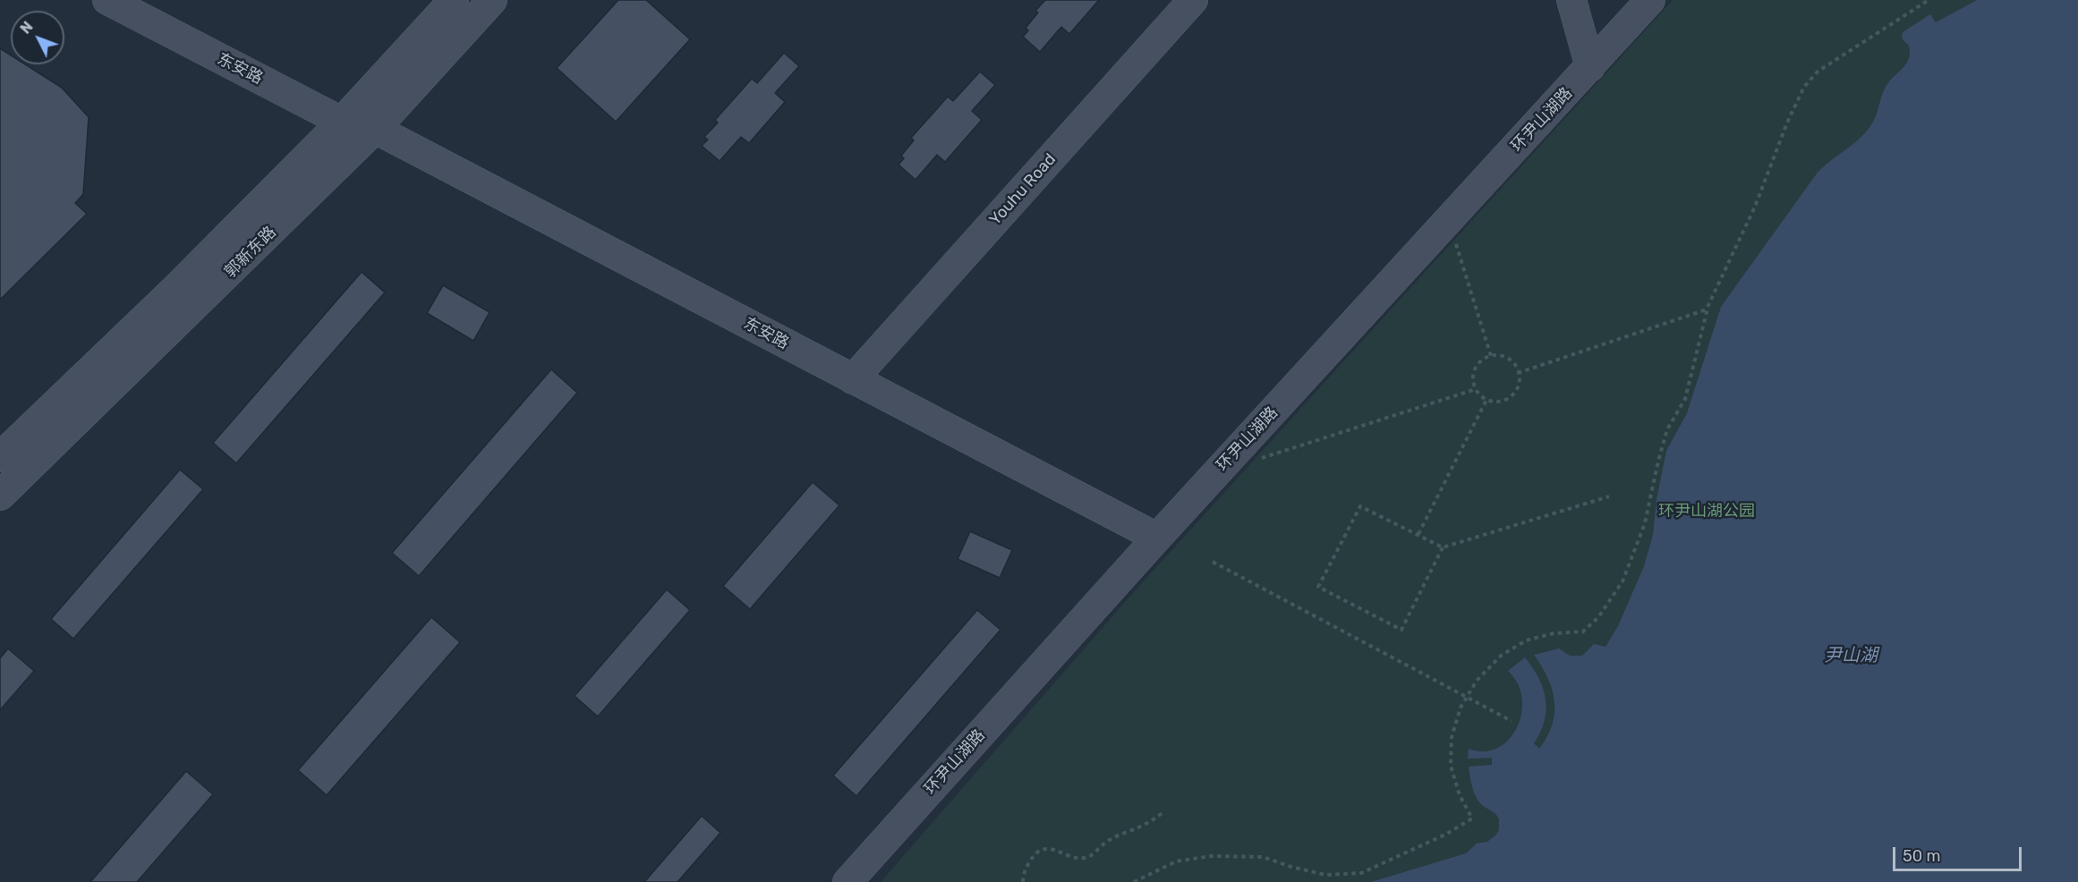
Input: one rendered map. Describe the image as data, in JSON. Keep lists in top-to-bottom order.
{
  "streets": {
    "street": [
      "东安路",
      "环尹山湖路",
      "Youhu Road",
      "郭新东路"
    ]
  },
  "crossings": [
    ["东安路", "环尹山湖路"],
    ["东安路", "Youhu Road"],
    ["东安路", "郭新东路"]
  ],
  "water": ["尹山湖"],
  "parks": ["环尹山湖公园"],
  "scale_bar": "50 m",
  "north": "top left"
}
